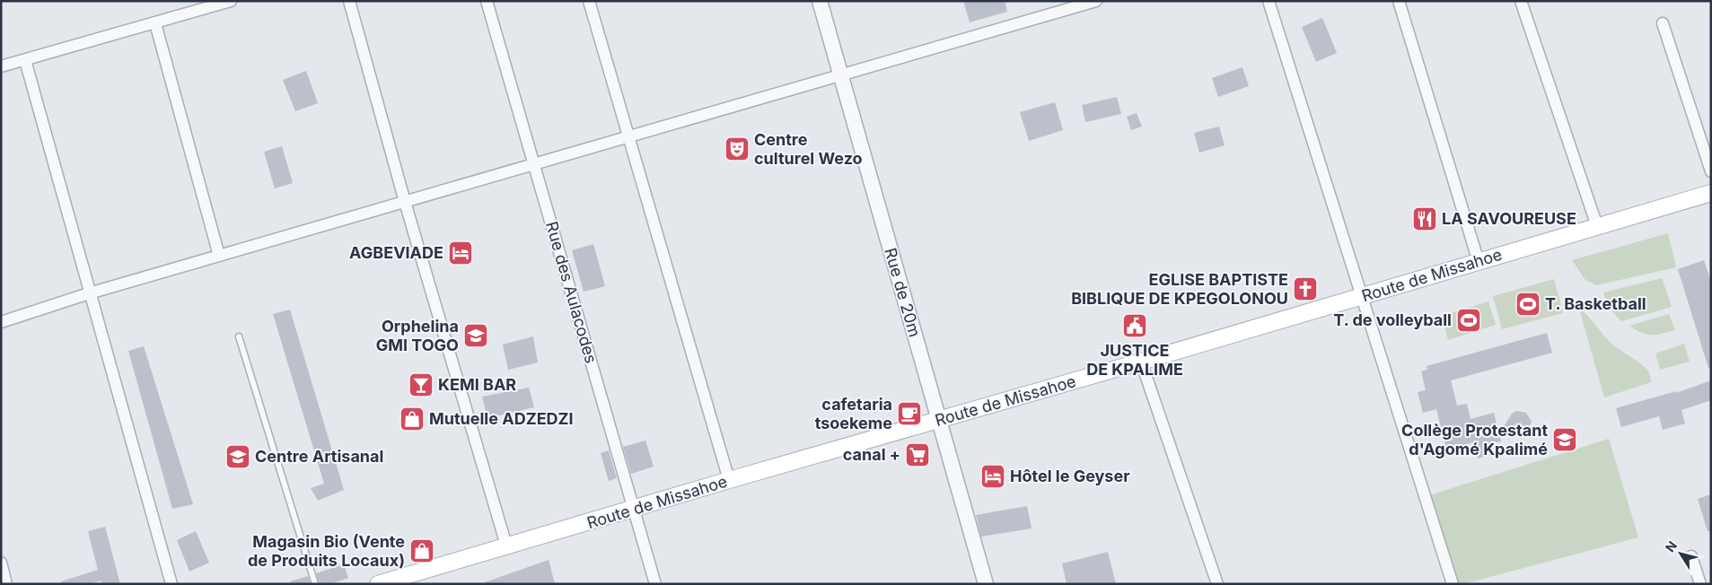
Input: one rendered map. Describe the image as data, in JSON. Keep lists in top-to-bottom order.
{
  "streets": {
    "main road": ["Route de Missahoe"],
    "street": ["Rue des Aulacodes", "Rue de 20m"]
  },
  "crossings": [
    ["Route de Missahoe", "Rue des Aulacodes"],
    ["Route de Missahoe", "Rue de 20m"]
  ],
  "places": {
    "theatre": ["Centre culturel Wezo"],
    "restaurant": ["LA SAVOUREUSE"],
    "hotel": ["AGBEVIADE", "Hôtel le Geyser"],
    "church": ["EGLISE BAPTISTE BIBLIQUE DE KPEGOLONOU"],
    "sports": ["T. Basketball", "T. de volleyball"],
    "public building": ["JUSTICE DE KPALIME"],
    "school or university": ["Orphelina GMI TOGO", "Collège Protestant d'Agomé Kpalimé", "Centre Artisanal"],
    "bar": ["KEMI BAR"],
    "cafe": ["cafetaria tsoekeme"],
    "shop": ["Mutuelle ADZEDZI", "Magasin Bio (Vente de Produits Locaux)"],
    "supermarket": ["canal +"]
  },
  "north": "top left"
}
